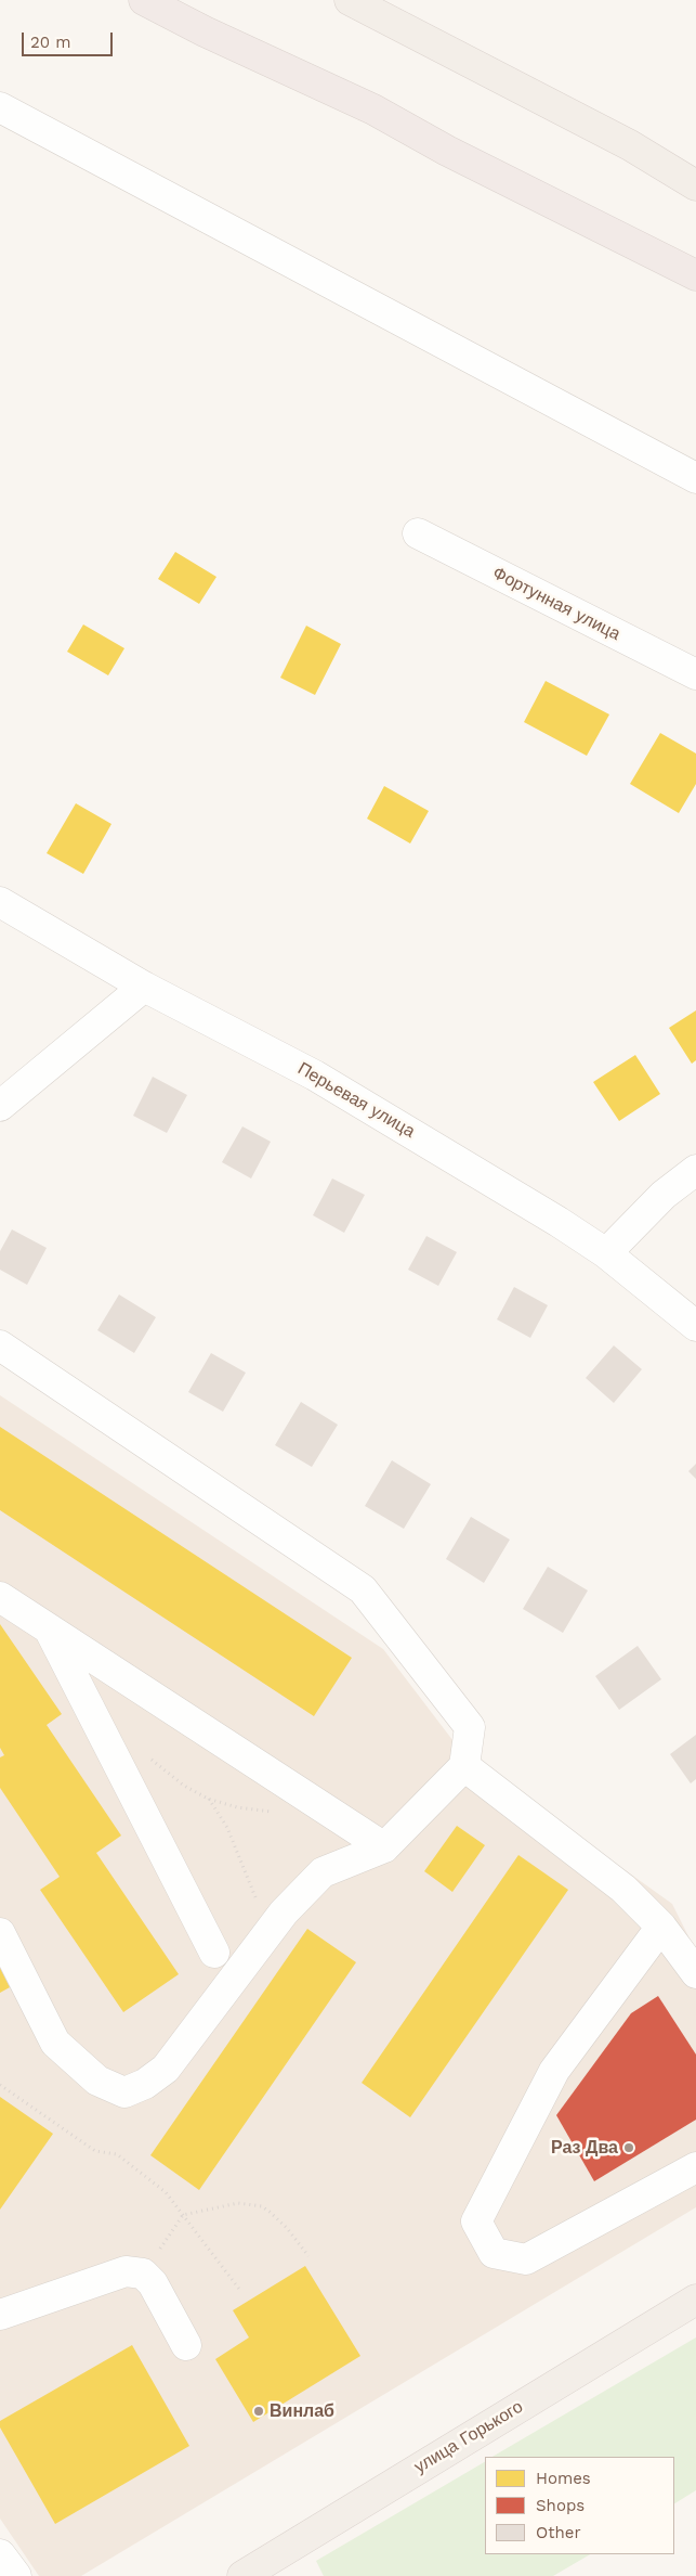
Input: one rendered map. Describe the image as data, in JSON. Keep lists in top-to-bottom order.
{
  "streets": {
    "main road": ["улица Горького"],
    "street": ["Фортунная улица", "Перьевая улица"]
  },
  "places": ["Раз Два", "Винлаб"],
  "legend": ["Homes", "Shops", "Other"],
  "scale_bar": "20 m"
}
